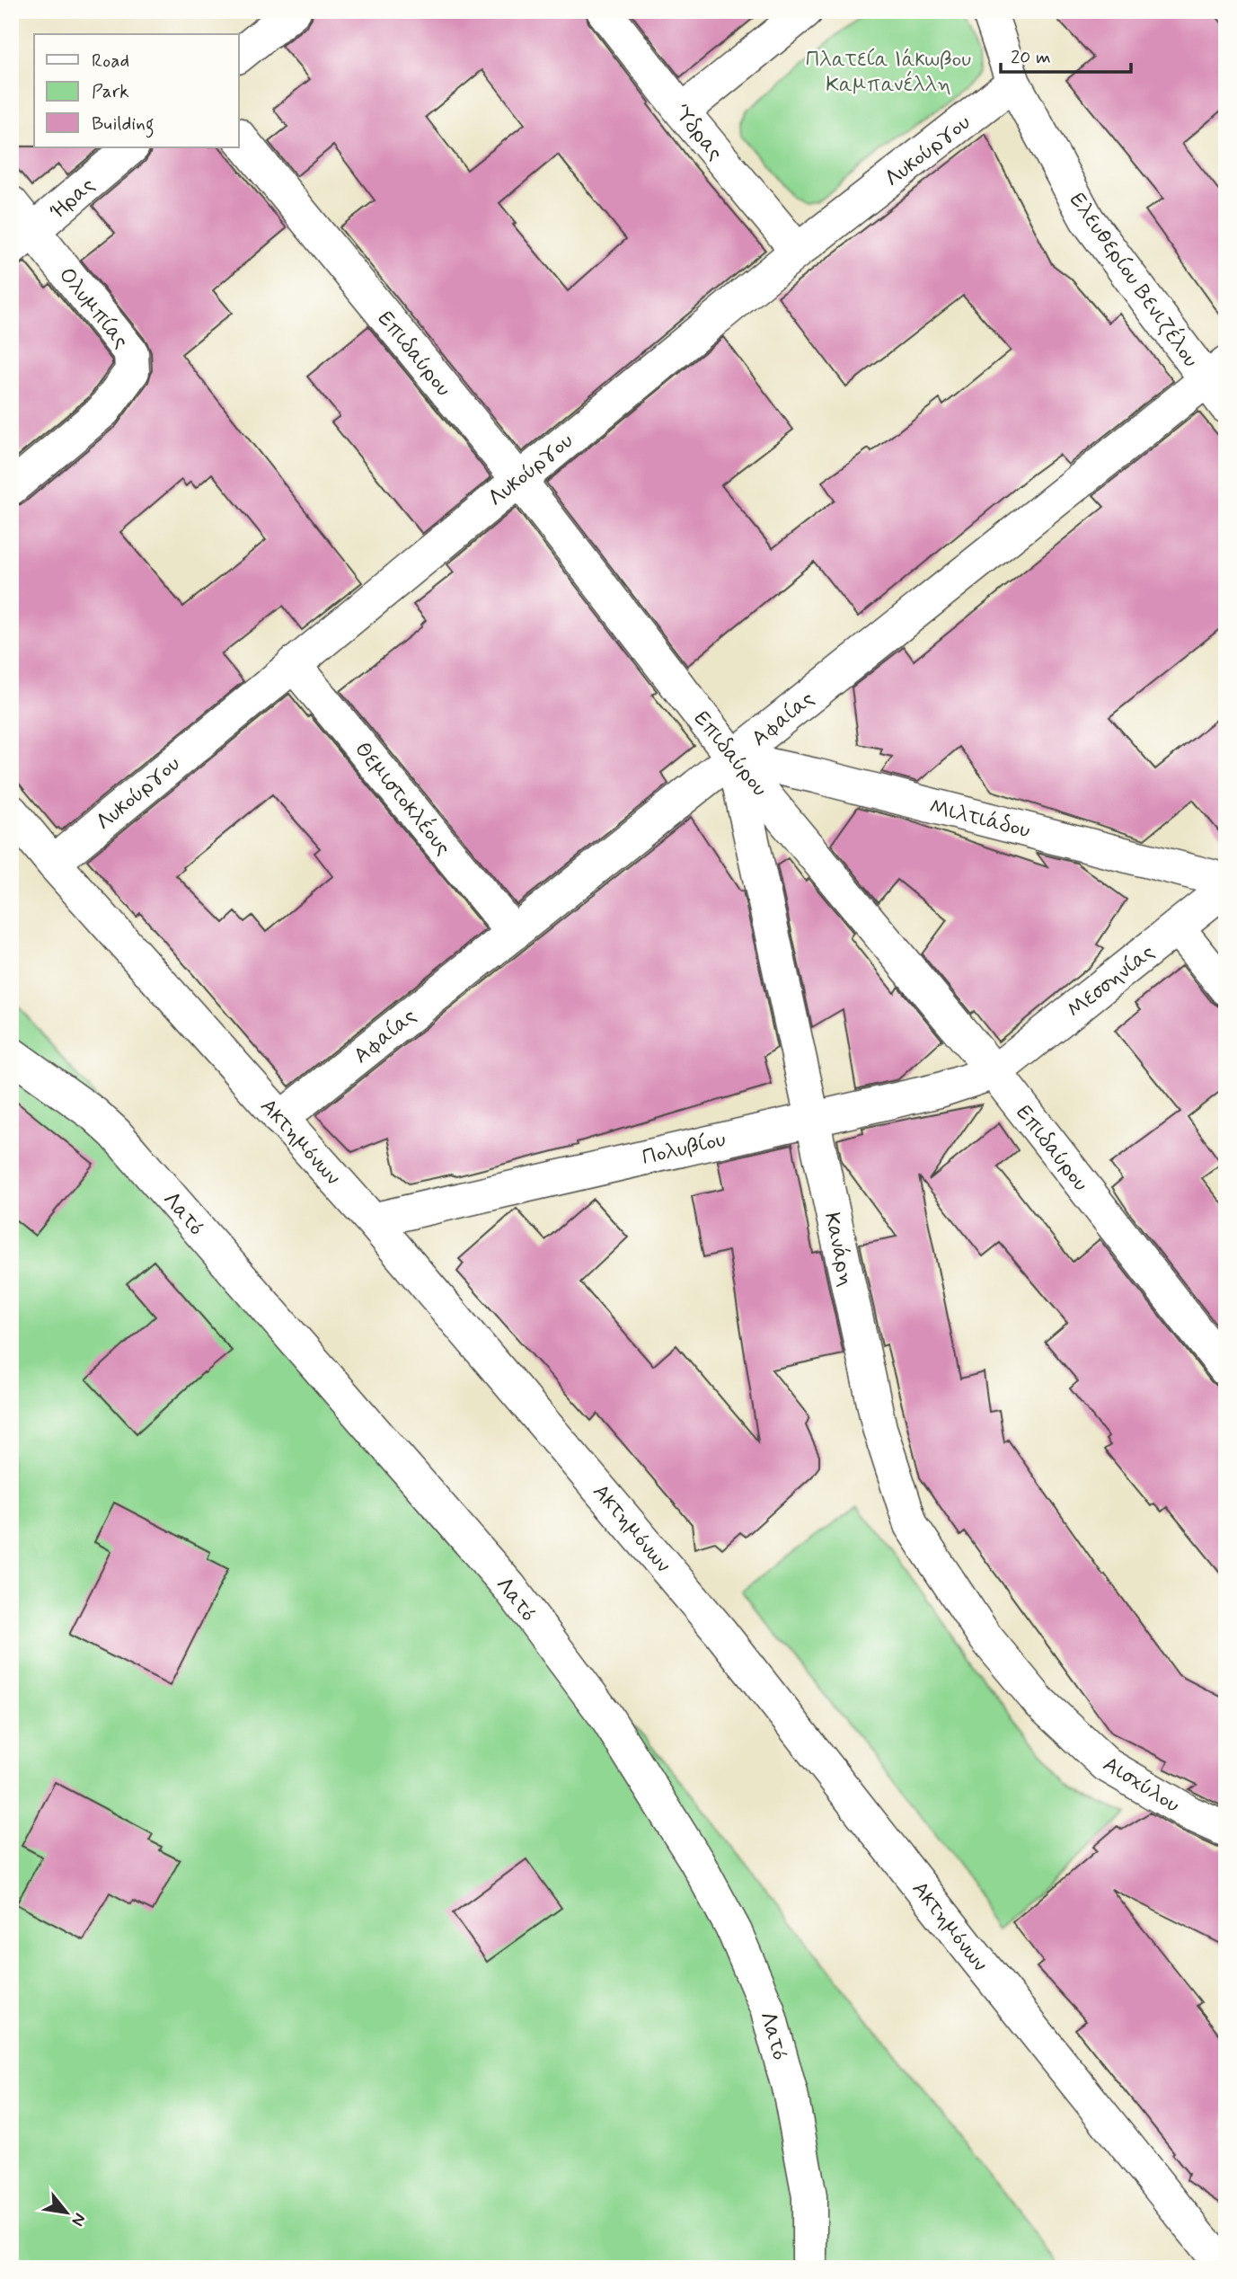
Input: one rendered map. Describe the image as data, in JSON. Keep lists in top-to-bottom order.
{
  "streets": {
    "street": [
      "Ύδρας",
      "Λυκούργου",
      "Ήρας",
      "Ελευθερίου Βενιζέλου",
      "Ολυμπίας",
      "Επιδαύρου",
      "Αφαίας",
      "Θεμιστοκλέους",
      "Μιλτιάδου",
      "Μεσσηνίας",
      "Ακτημόνων",
      "Πολυβίου",
      "Λατό",
      "Κανάρη",
      "Αισχύλου"
    ]
  },
  "crossings": [
    ["Ύδρας", "Λυκούργου"],
    ["Λυκούργου", "Ελευθερίου Βενιζέλου"],
    ["Λυκούργου", "Επιδαύρου"],
    ["Λυκούργου", "Θεμιστοκλέους"],
    ["Λυκούργου", "Ακτημόνων"],
    ["Ήρας", "Ολυμπίας"],
    ["Ελευθερίου Βενιζέλου", "Αφαίας"],
    ["Επιδαύρου", "Αφαίας"],
    ["Επιδαύρου", "Μιλτιάδου"],
    ["Επιδαύρου", "Μεσσηνίας"],
    ["Επιδαύρου", "Πολυβίου"],
    ["Επιδαύρου", "Κανάρη"],
    ["Αφαίας", "Θεμιστοκλέους"],
    ["Αφαίας", "Μιλτιάδου"],
    ["Αφαίας", "Ακτημόνων"],
    ["Αφαίας", "Κανάρη"],
    ["Μιλτιάδου", "Κανάρη"],
    ["Μεσσηνίας", "Πολυβίου"],
    ["Ακτημόνων", "Πολυβίου"],
    ["Πολυβίου", "Κανάρη"],
    ["Κανάρη", "Αισχύλου"]
  ],
  "parks": ["Πλατεία Ιάκωβου Καμπανέλλη"],
  "legend": ["Road", "Park", "Building"],
  "scale_bar": "20 m",
  "north": "bottom right"
}
